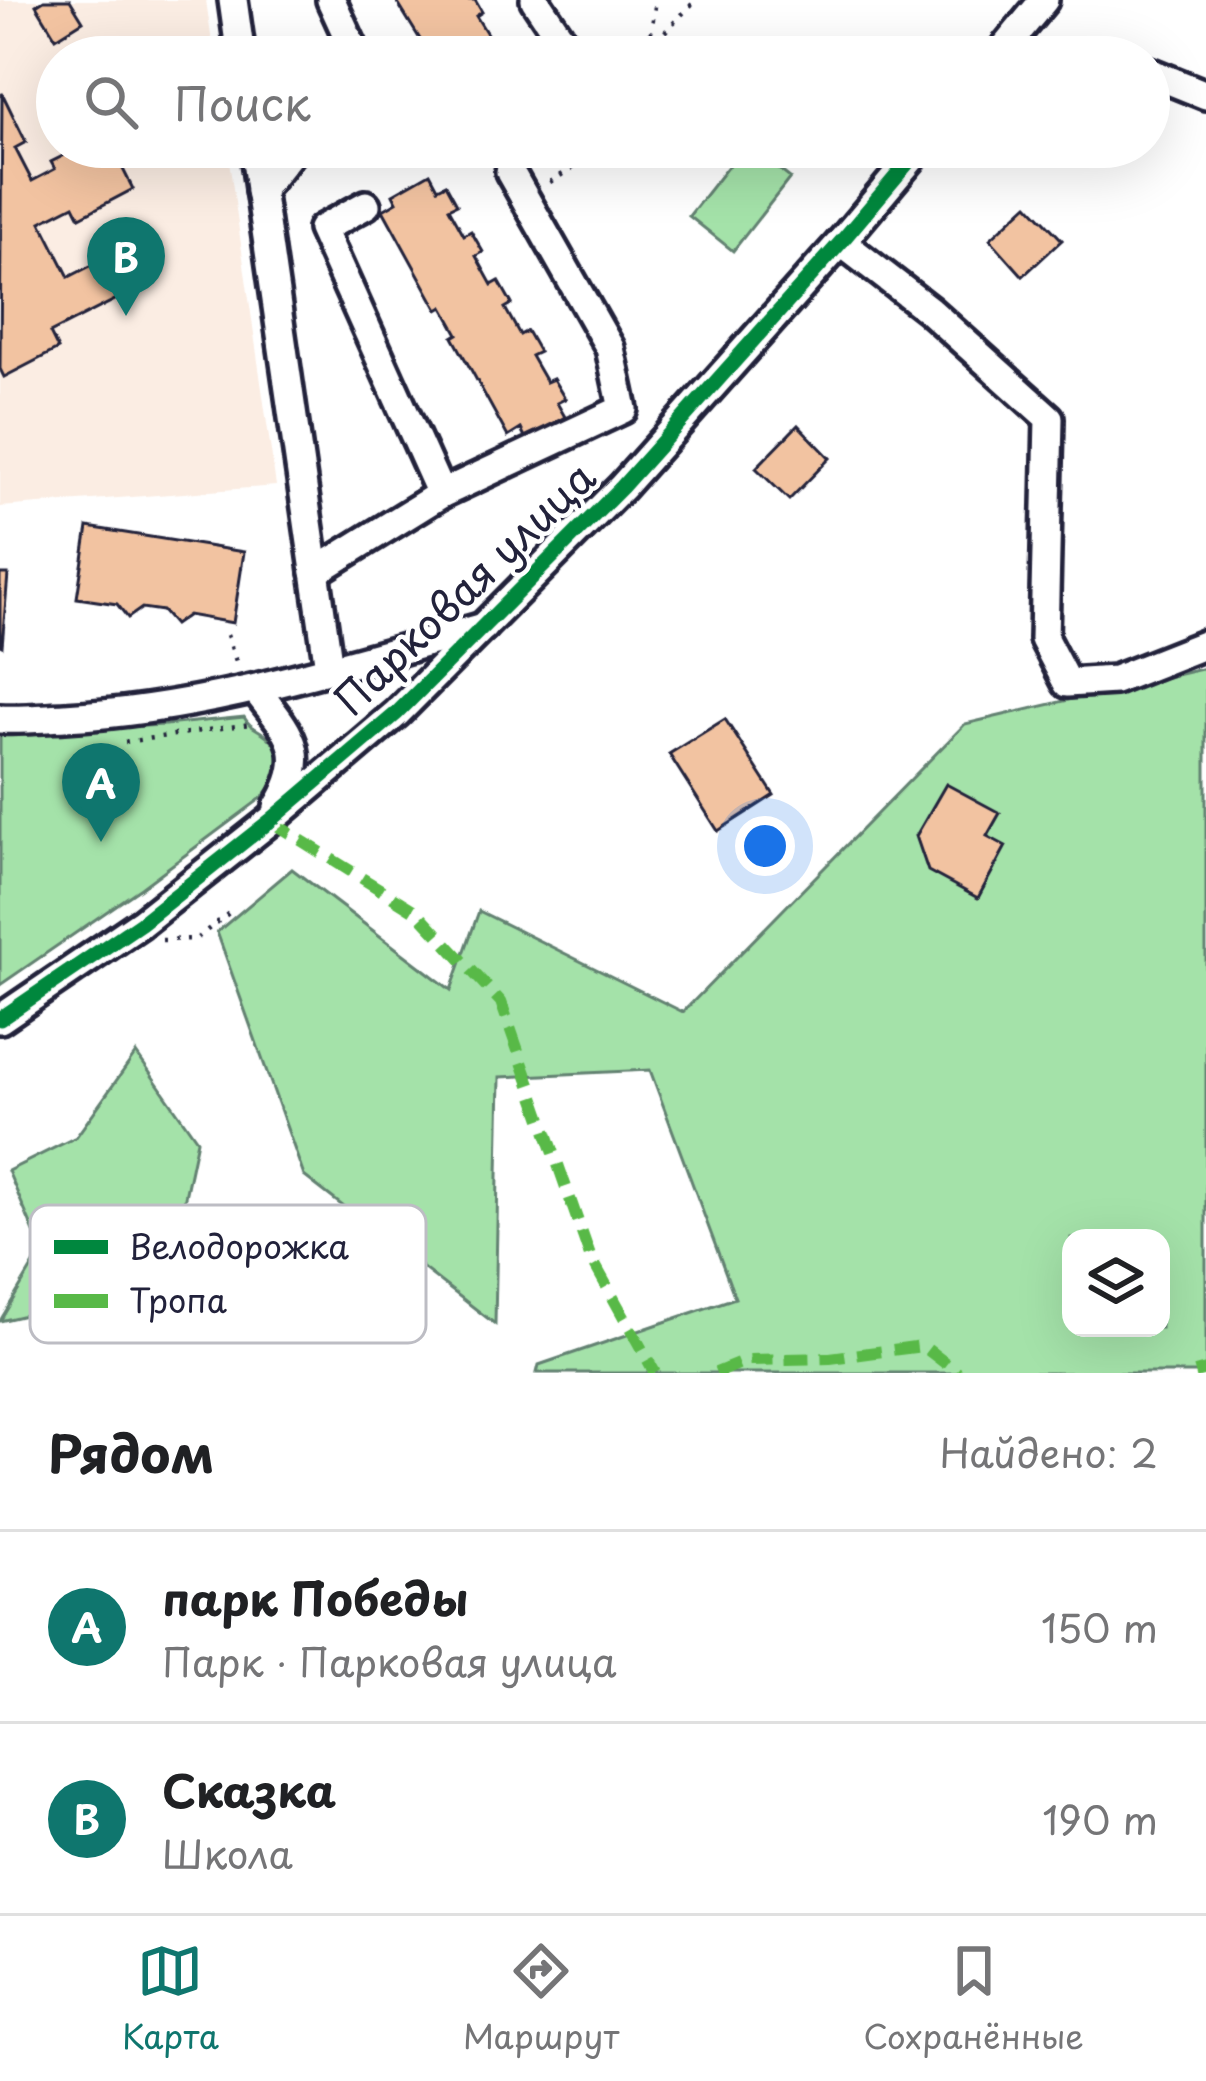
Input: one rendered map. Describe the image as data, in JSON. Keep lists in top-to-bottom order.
{
  "streets": {
    "street": ["Парковая улица"]
  },
  "legend": ["Велодорожка", "Тропа"],
  "page": {
    "search": "Поиск",
    "pins": ["B", "A"],
    "heading": ["Рядом", "Найдено: 2"],
    "list": [
      {
        "mark": "A",
        "name": "парк Победы",
        "note": "Парк · Парковая улица",
        "value": "150 m"
      },
      {
        "mark": "B",
        "name": "Сказка",
        "note": "Школа",
        "value": "190 m"
      }
    ],
    "nav": ["Карта", "Маршрут", "Сохранённые"]
  }
}
